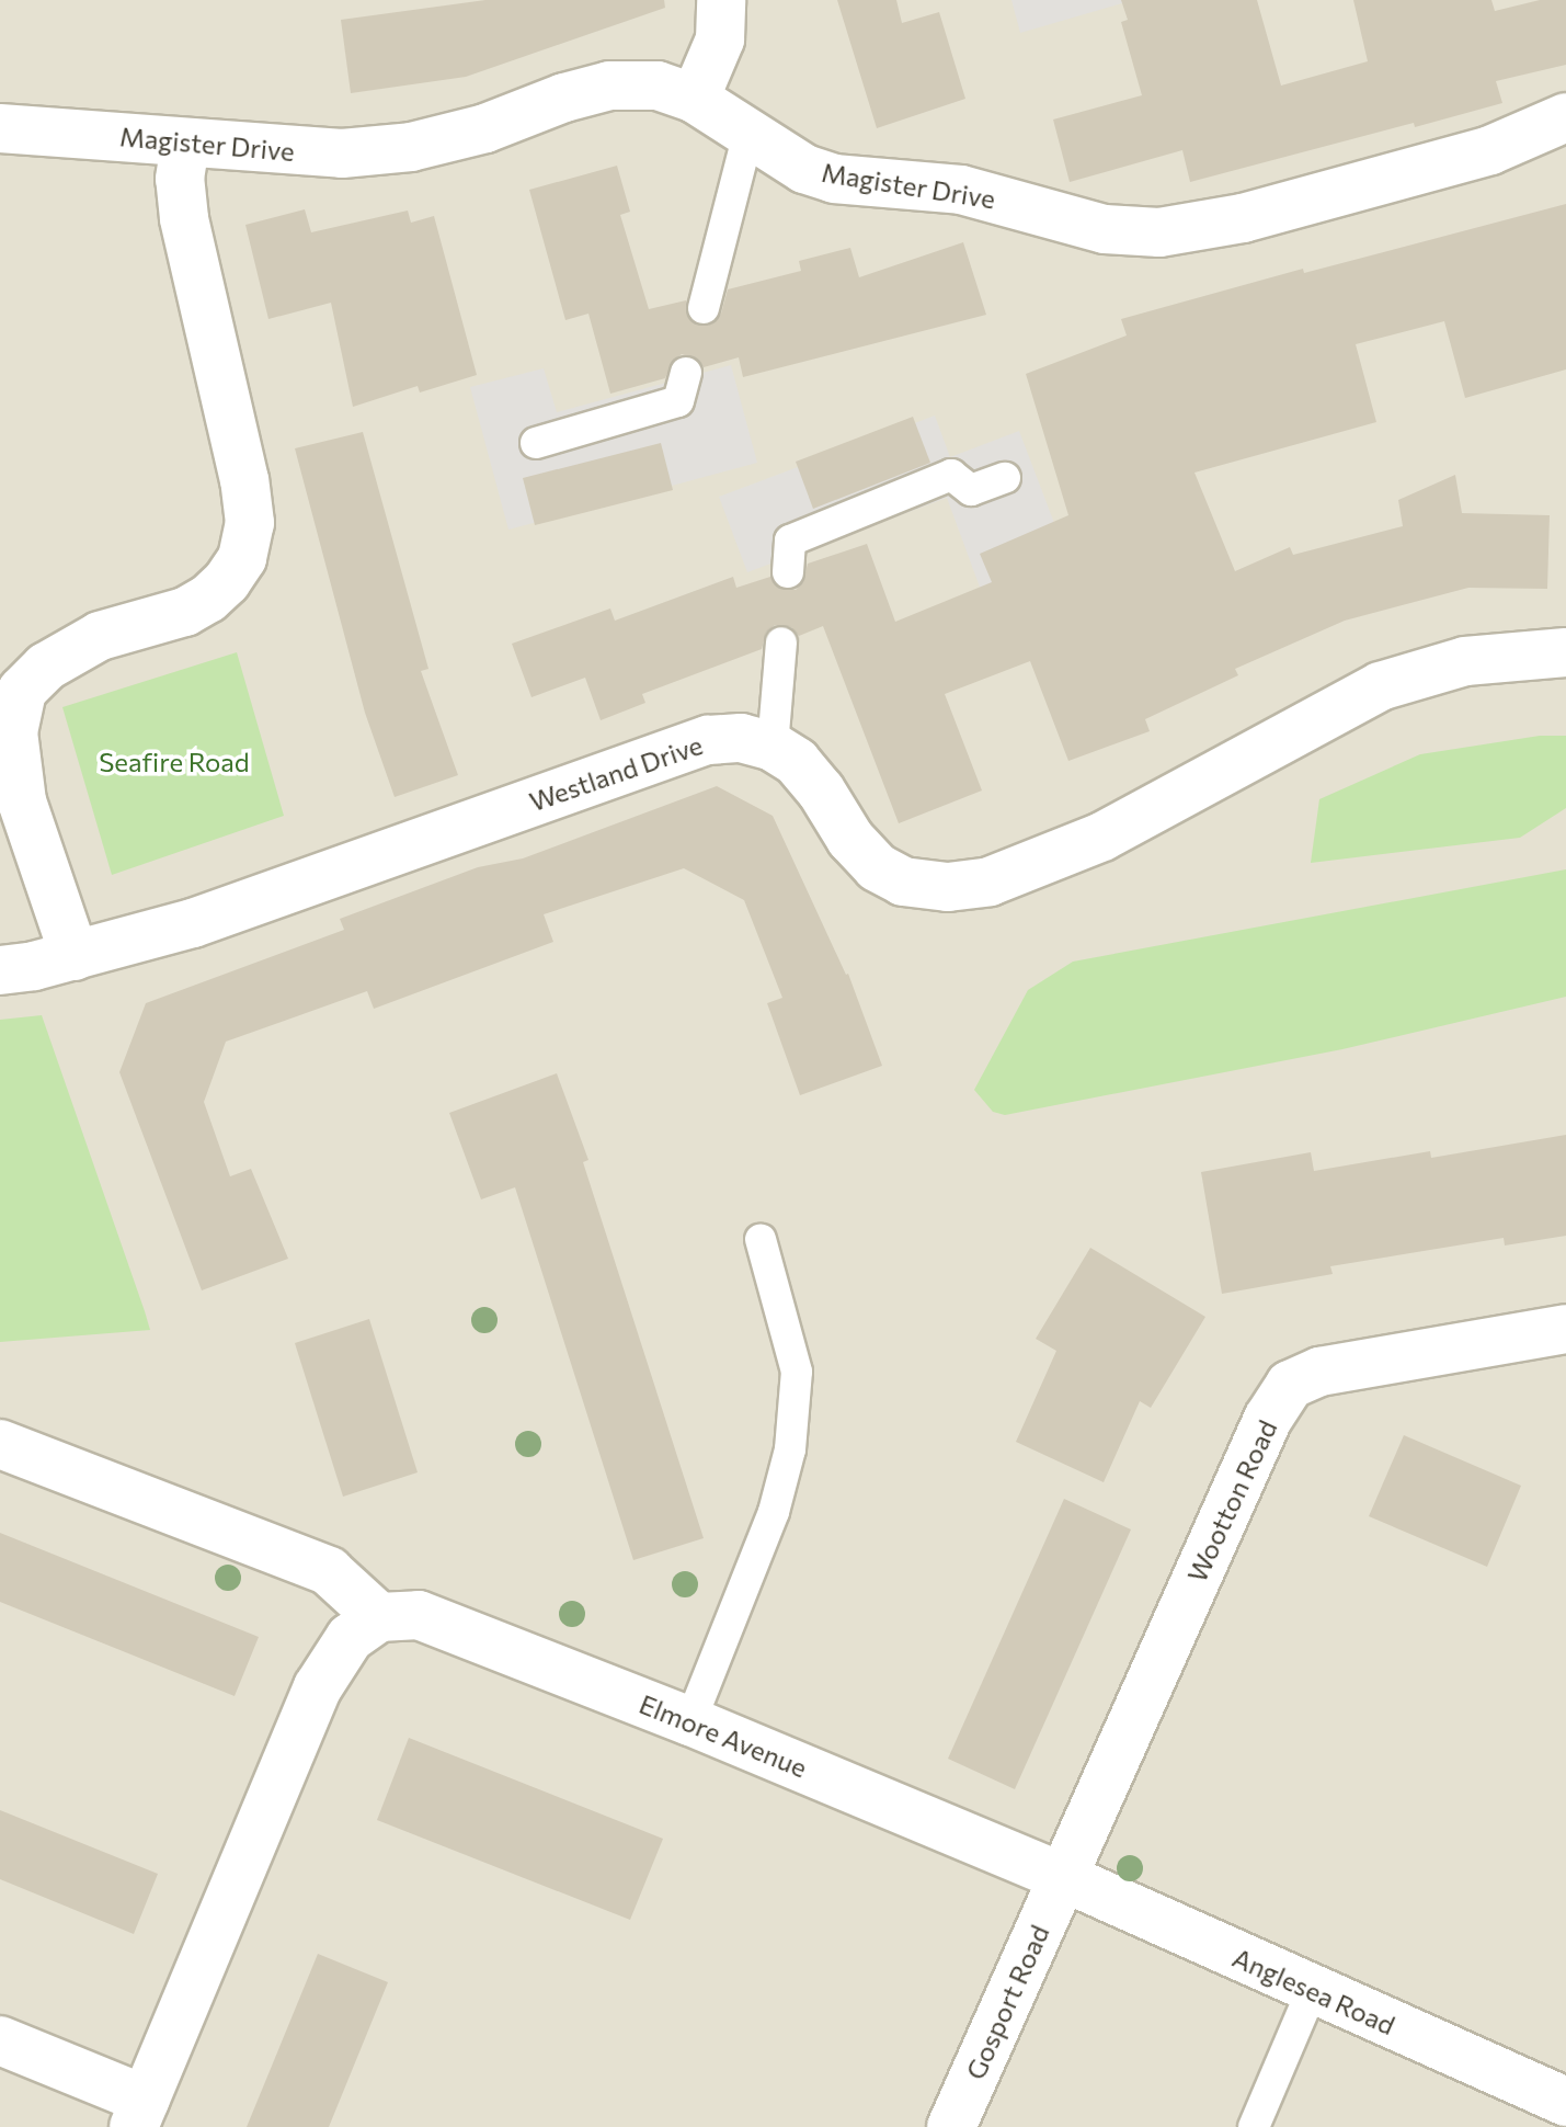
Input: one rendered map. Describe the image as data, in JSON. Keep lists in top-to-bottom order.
{
  "streets": {
    "street": [
      "Magister Drive",
      "Westland Drive",
      "Wootton Road",
      "Elmore Avenue",
      "Anglesea Road",
      "Gosport Road"
    ]
  },
  "crossings": [
    ["Wootton Road", "Elmore Avenue"],
    ["Wootton Road", "Anglesea Road"],
    ["Wootton Road", "Gosport Road"],
    ["Elmore Avenue", "Anglesea Road"],
    ["Elmore Avenue", "Gosport Road"],
    ["Anglesea Road", "Gosport Road"]
  ],
  "parks": ["Seafire Road"]
}
